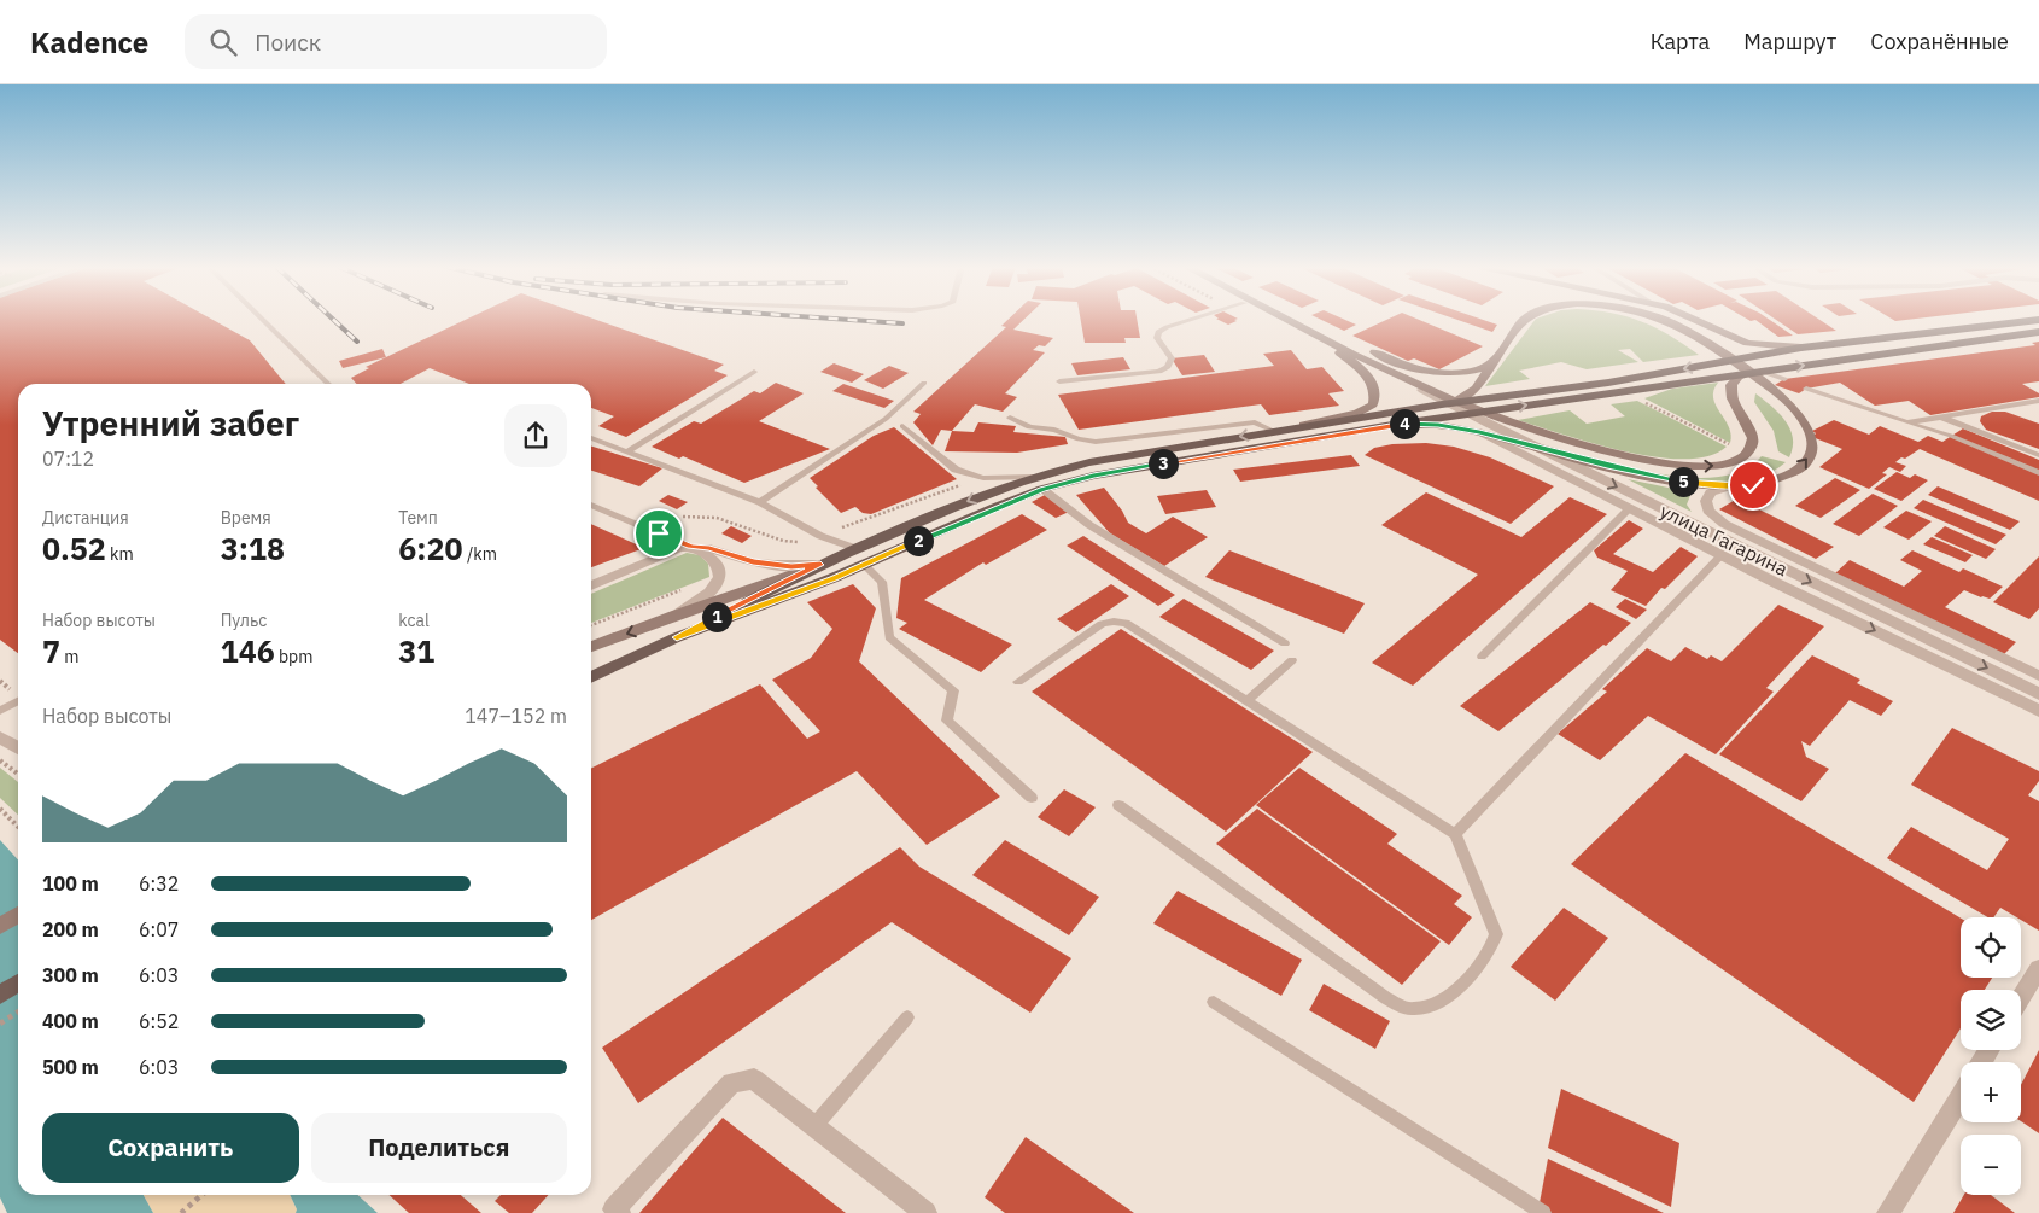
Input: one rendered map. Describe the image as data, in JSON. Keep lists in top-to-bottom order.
{
  "streets": {
    "street": ["улица Гагарина"]
  },
  "page": {
    "header": "Kadence",
    "search": "Поиск",
    "nav": ["Карта", "Маршрут", "Сохранённые"],
    "heading": ["Утренний забег", "07:12"],
    "pins": [
      "4",
      "3",
      "5",
      "2",
      "1"
    ],
    "stats": [
      ["Дистанция", "0.52 km"],
      ["Время", "3:18"],
      ["Темп", "6:20 /km"],
      ["Набор высоты", "7 m"],
      ["Пульс", "146 bpm"],
      ["kcal", "31"]
    ],
    "chart": ["Набор высоты", "147–152 m"],
    "list": [
      {
        "name": "100 m",
        "note": "6:32"
      },
      {
        "name": "200 m",
        "note": "6:07"
      },
      {
        "name": "300 m",
        "note": "6:03"
      },
      {
        "name": "400 m",
        "note": "6:52"
      },
      {
        "name": "500 m",
        "note": "6:03"
      }
    ],
    "map_buttons": ["+", "−"],
    "buttons": ["Сохранить", "Поделиться"]
  }
}
